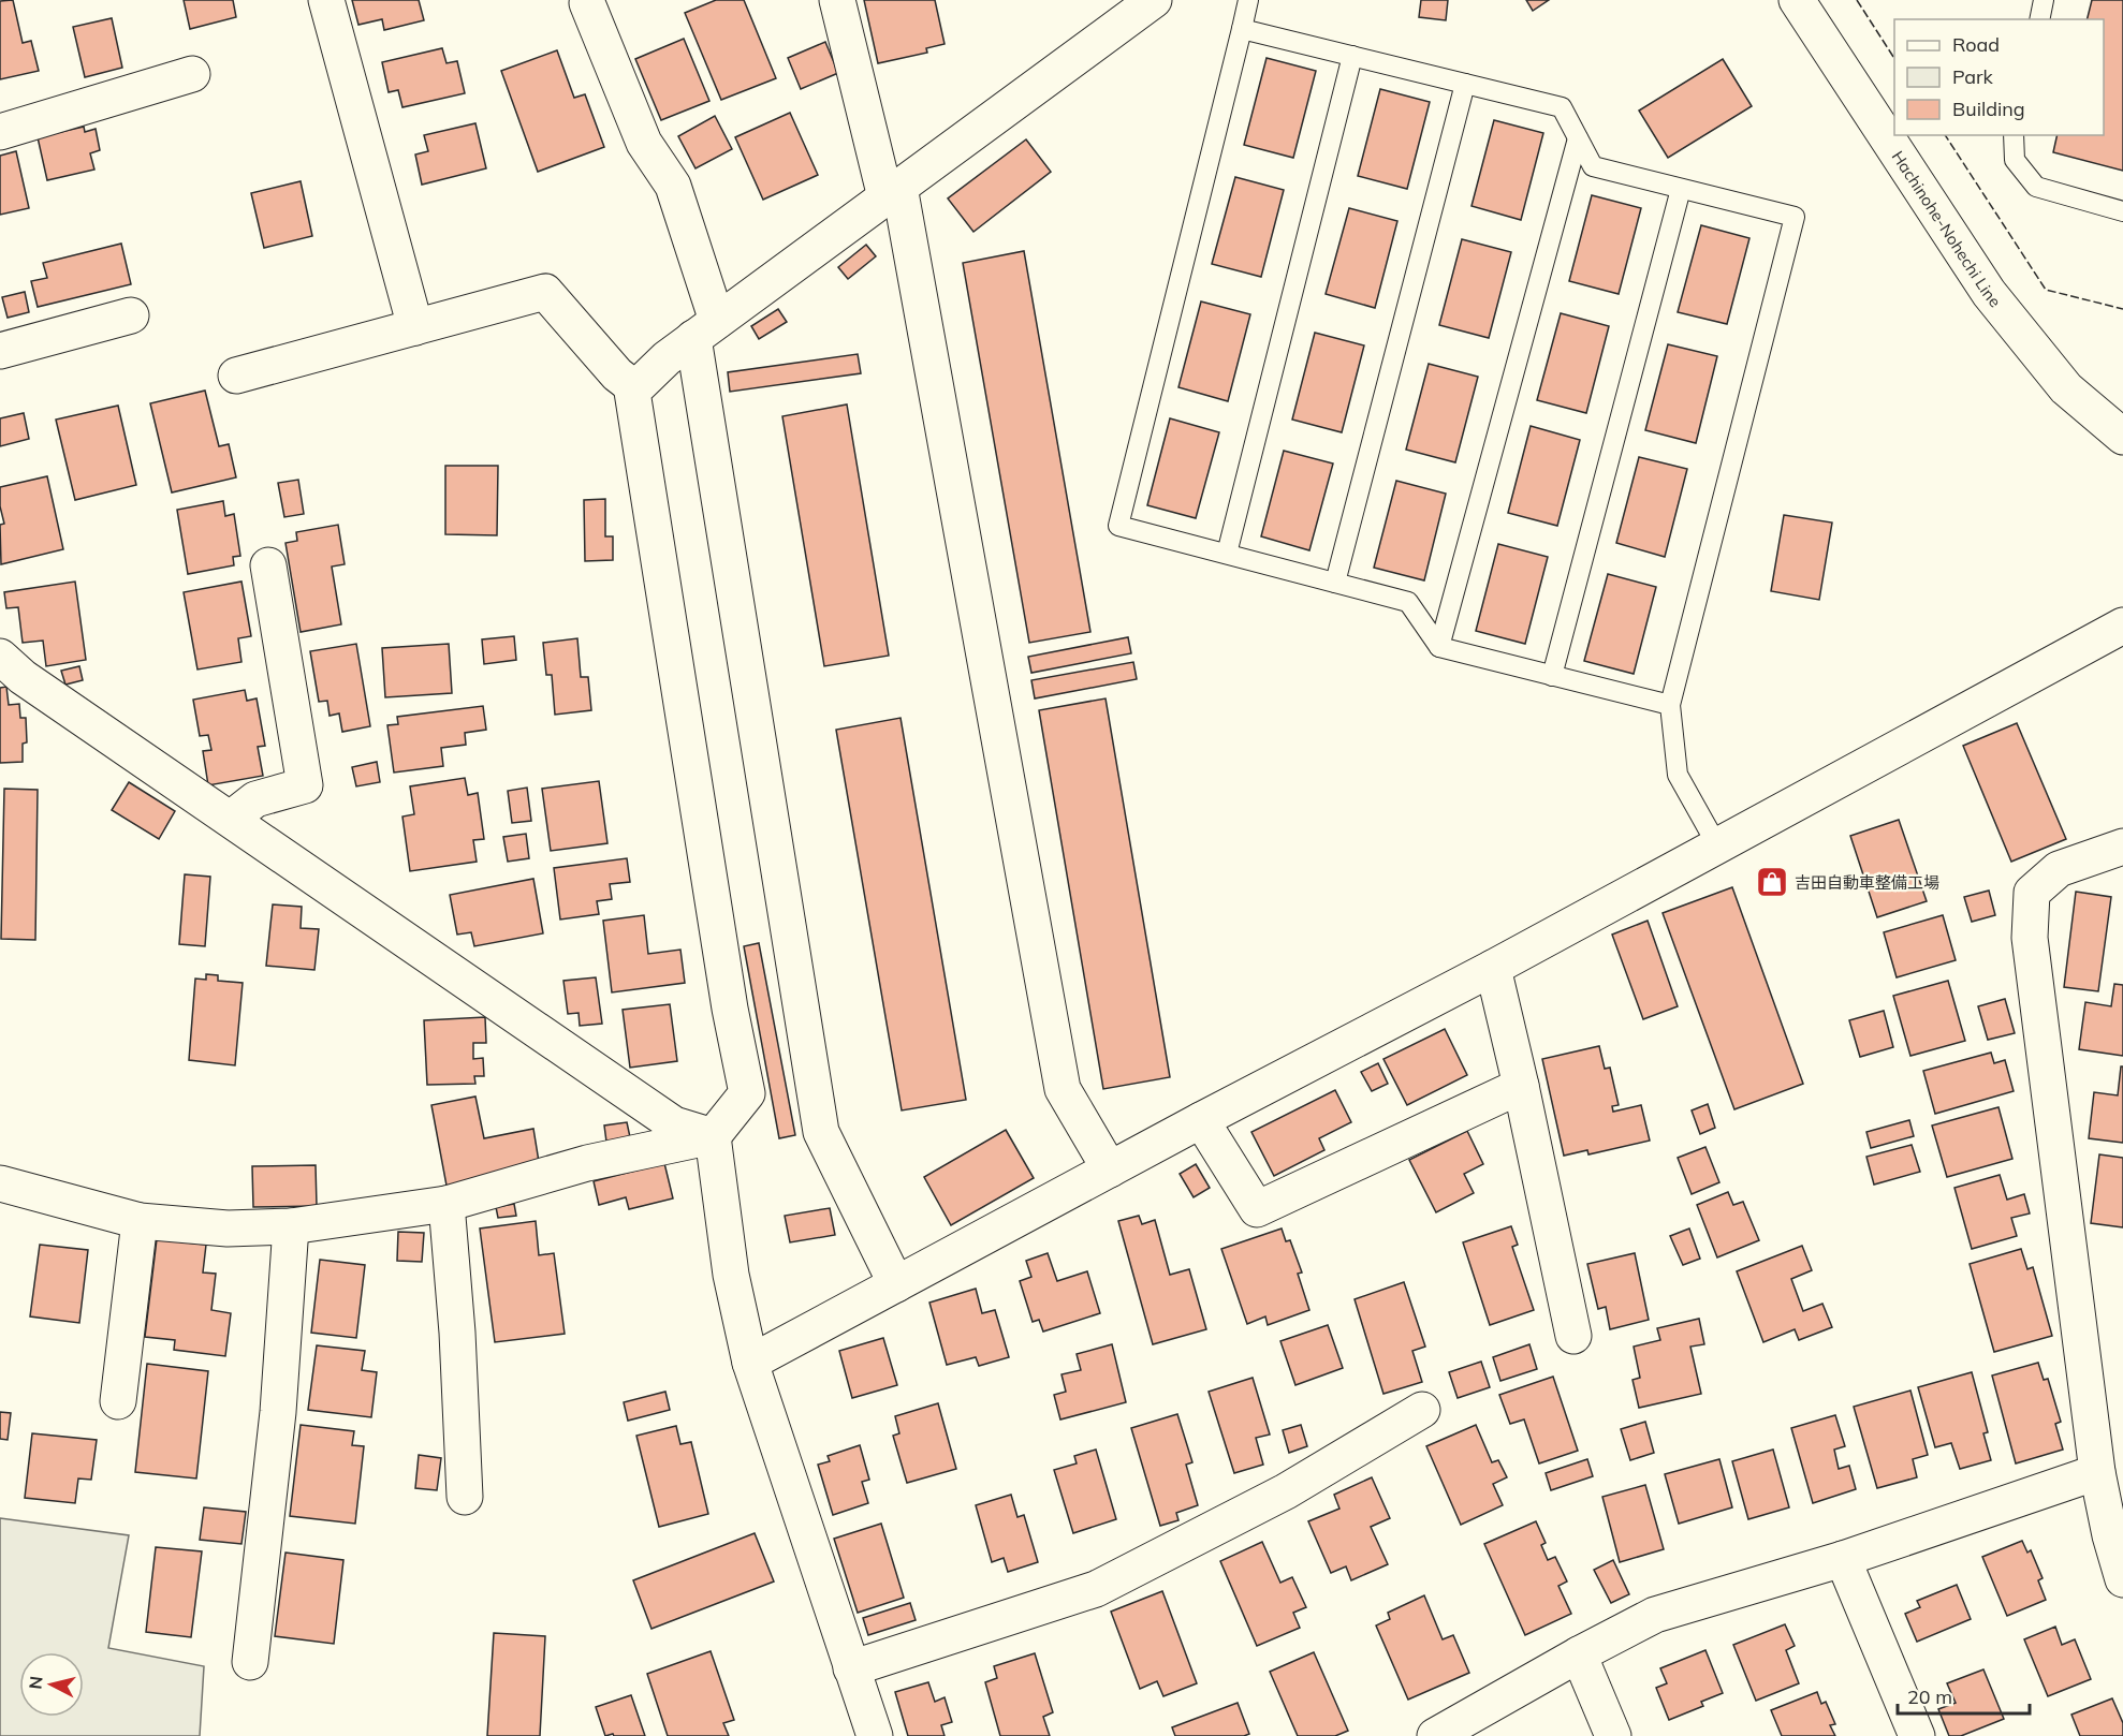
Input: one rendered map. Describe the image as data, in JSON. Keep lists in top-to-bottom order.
{
  "streets": {
    "street": ["Hachinohe-Nohechi Line"]
  },
  "places": {
    "shop": ["吉田自動車整備工場"]
  },
  "legend": ["Road", "Park", "Building"],
  "scale_bar": "20 m",
  "north": "left"
}
